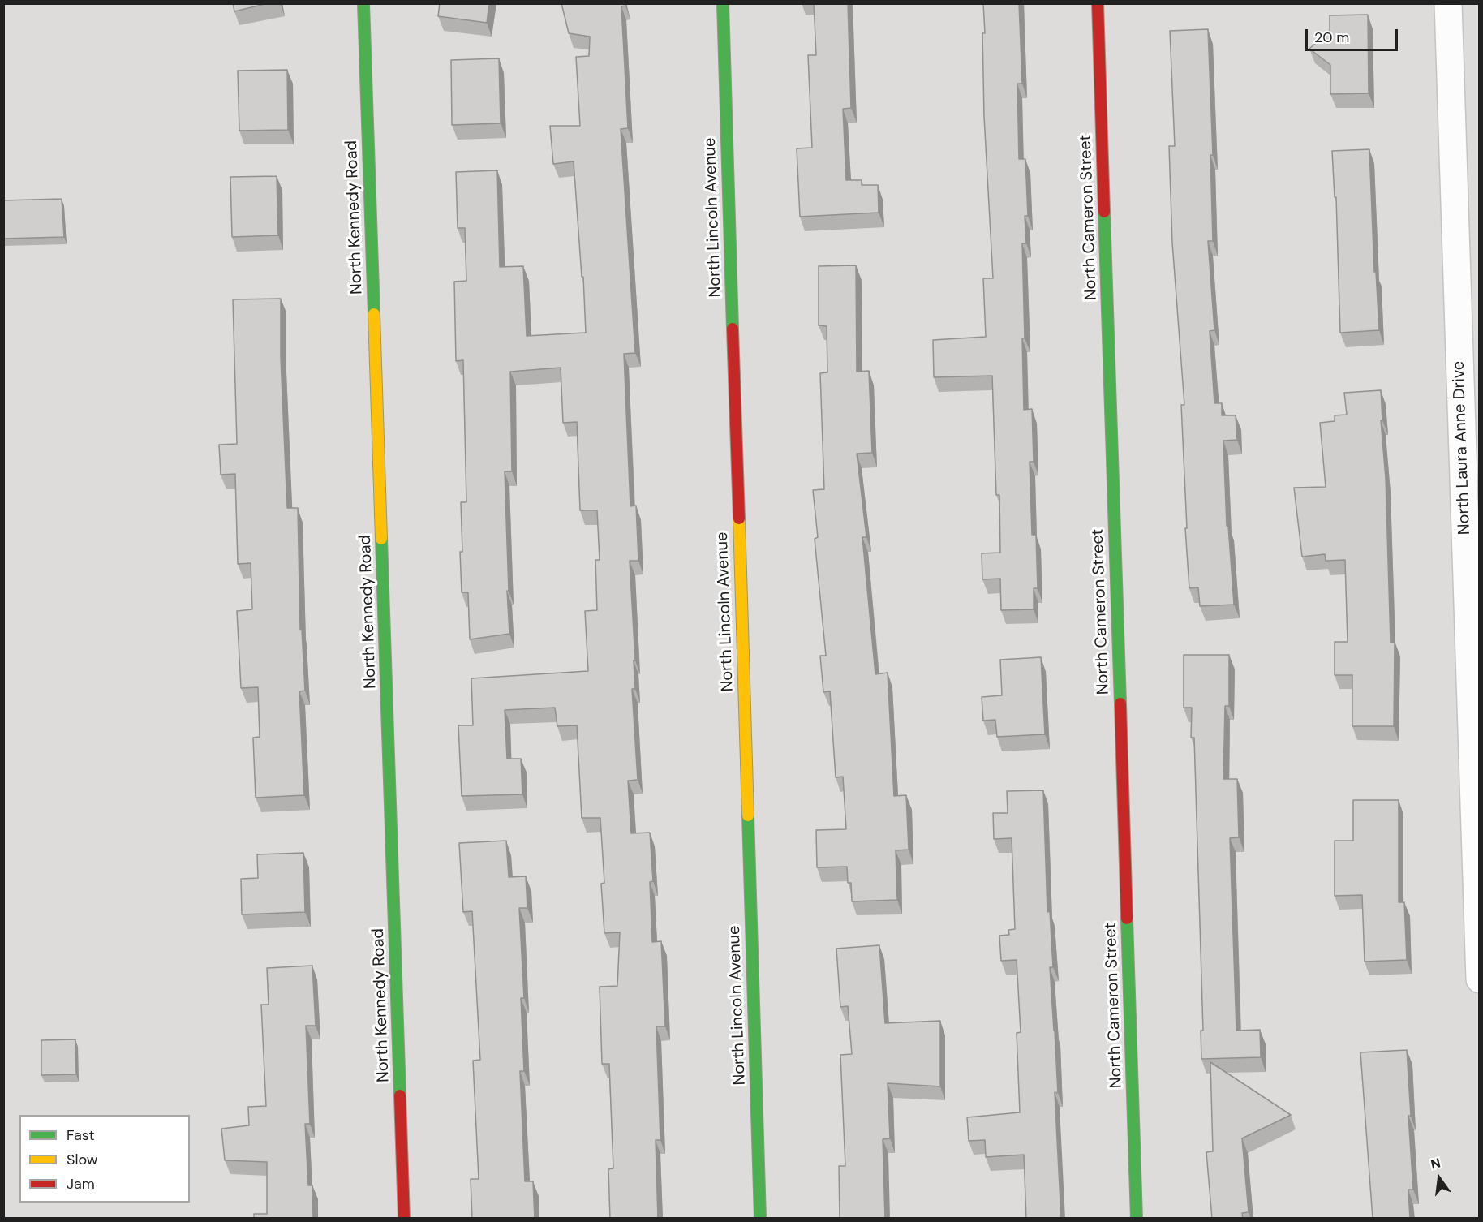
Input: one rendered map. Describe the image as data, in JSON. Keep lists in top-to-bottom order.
{
  "streets": {
    "street": [
      "North Kennedy Road",
      "North Lincoln Avenue",
      "North Cameron Street",
      "North Laura Anne Drive"
    ]
  },
  "legend": ["Fast", "Slow", "Jam"],
  "scale_bar": "20 m",
  "north": "top"
}
